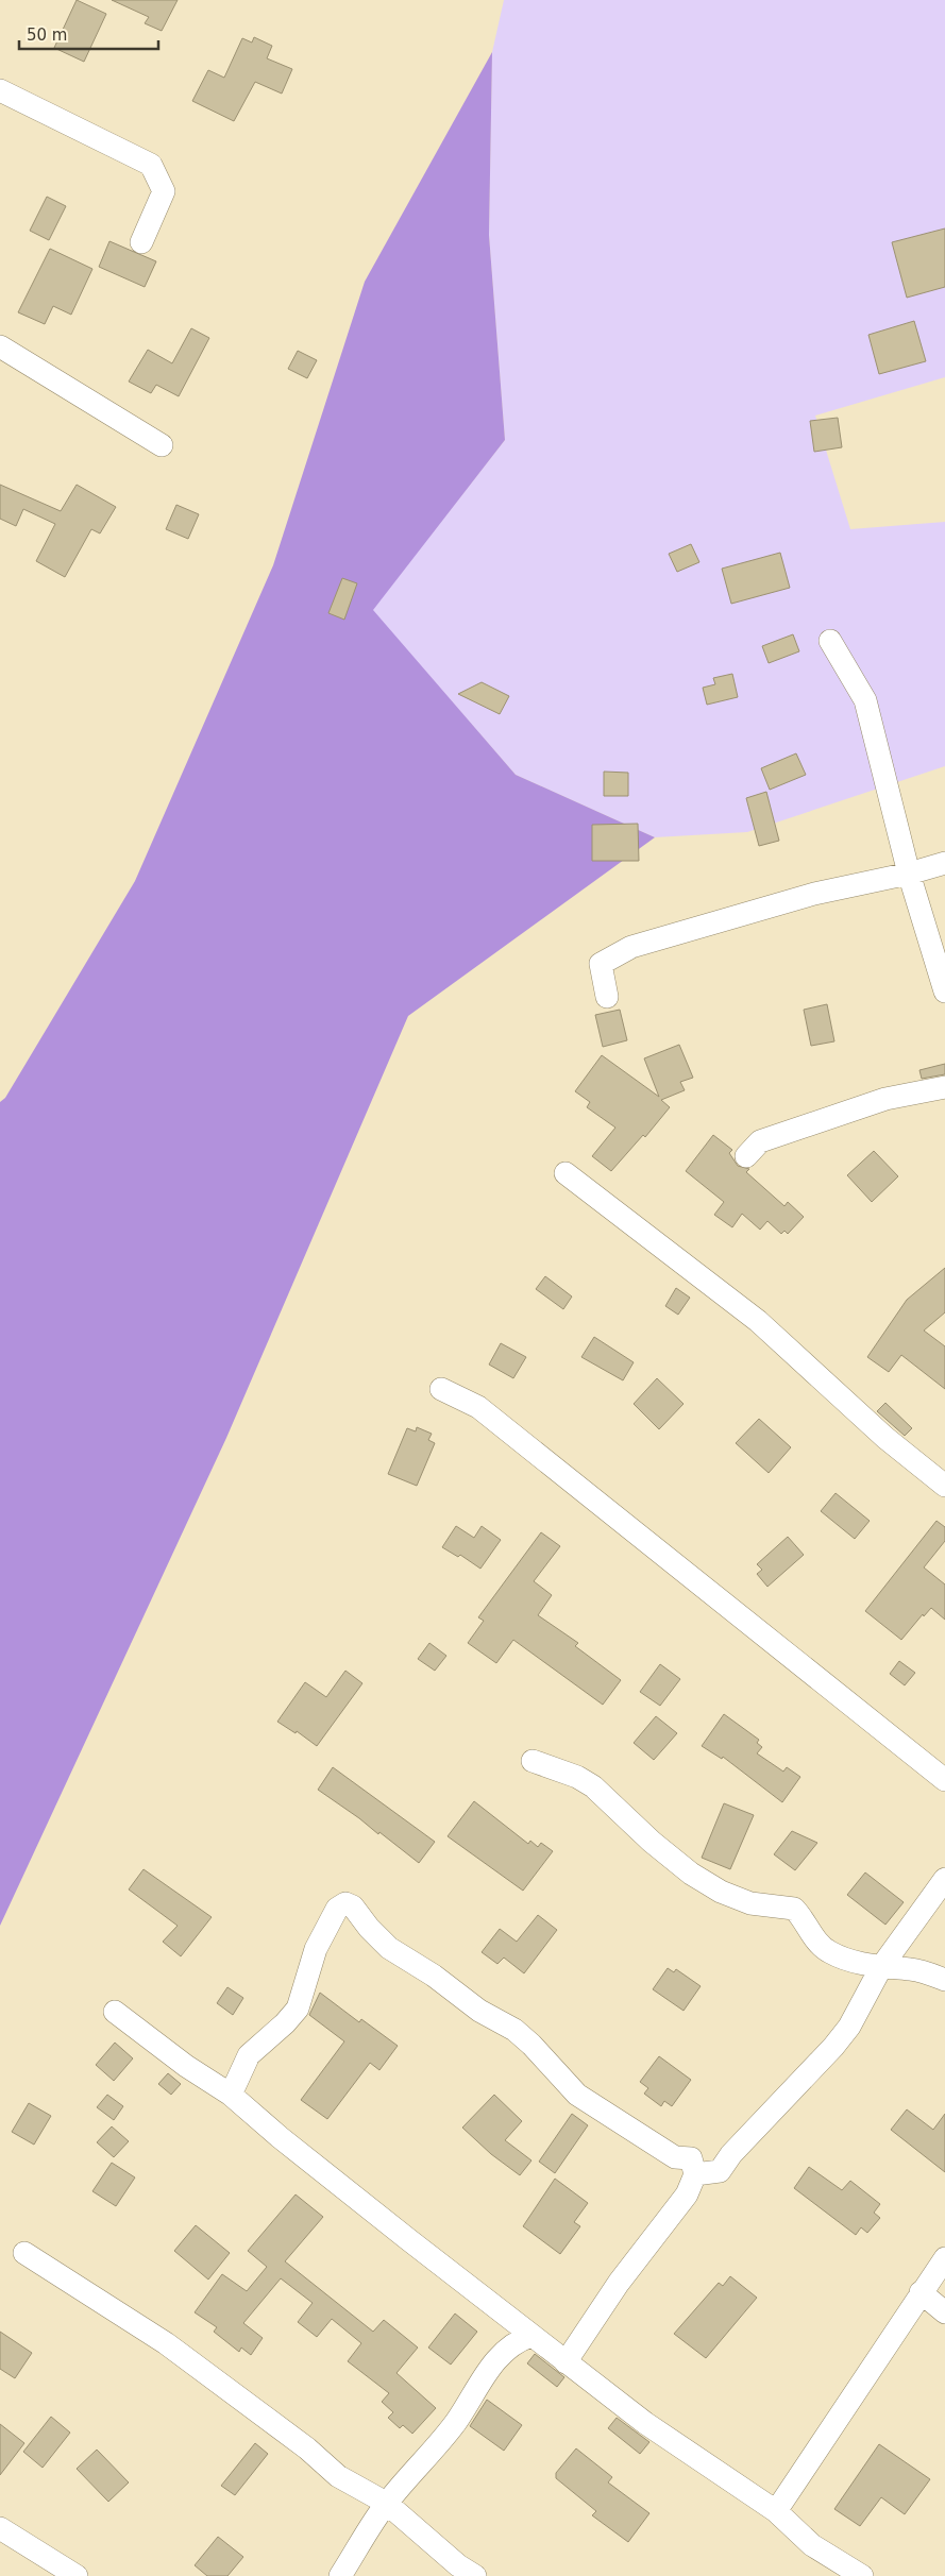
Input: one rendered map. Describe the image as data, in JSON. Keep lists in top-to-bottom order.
{
  "scale_bar": "50 m"
}
